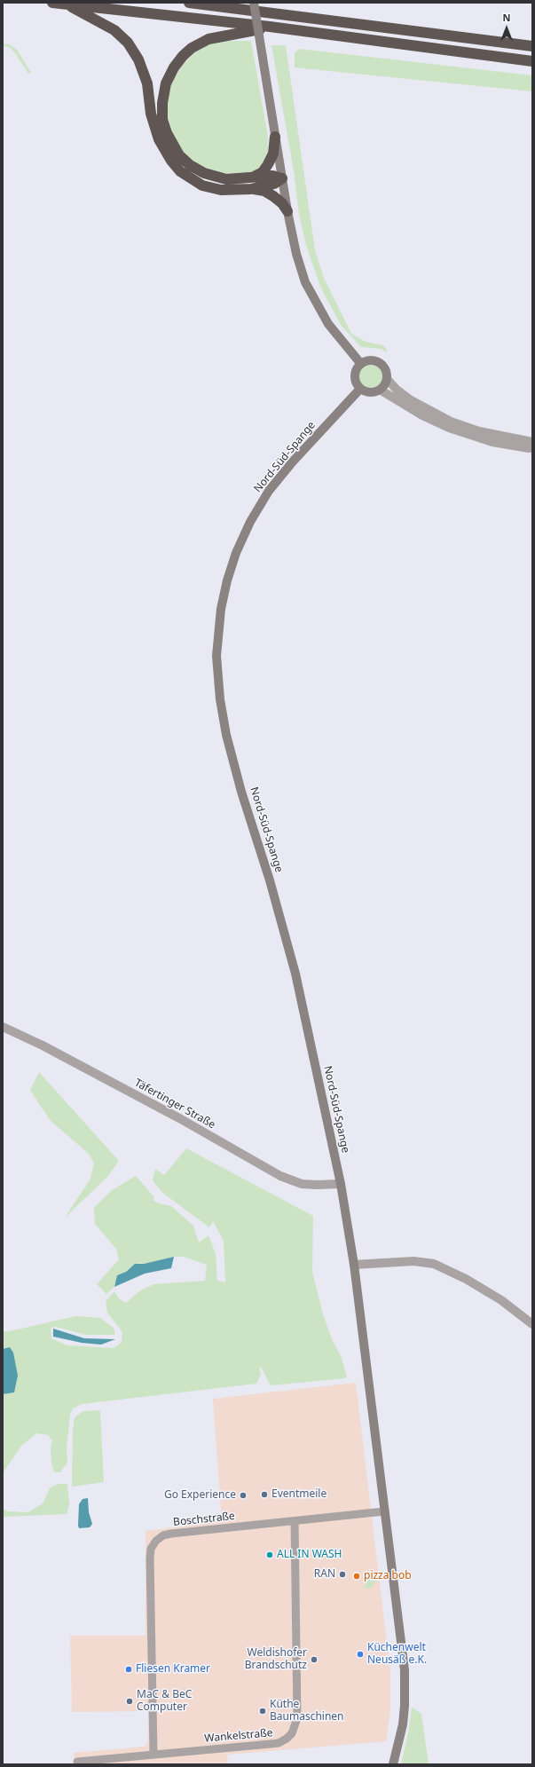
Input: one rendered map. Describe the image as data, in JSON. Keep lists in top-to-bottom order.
{
  "streets": {
    "main road": ["Nord-Süd-Spange"],
    "street": ["Täfertinger Straße", "Boschstraße", "Wankelstraße"]
  },
  "crossings": [
    ["Nord-Süd-Spange", "Täfertinger Straße"],
    ["Nord-Süd-Spange", "Boschstraße"],
    ["Boschstraße", "Wankelstraße"]
  ],
  "places": [
    "Eventmeile",
    "Go Experience",
    "ALL IN WASH",
    "RAN",
    "pizza bob",
    "Küchenwelt Neusäß e.K.",
    "Weldishofer Brandschutz",
    "Fliesen Kramer",
    "MaC & BeC Computer",
    "Küthe Baumaschinen"
  ],
  "north": "top"
}
